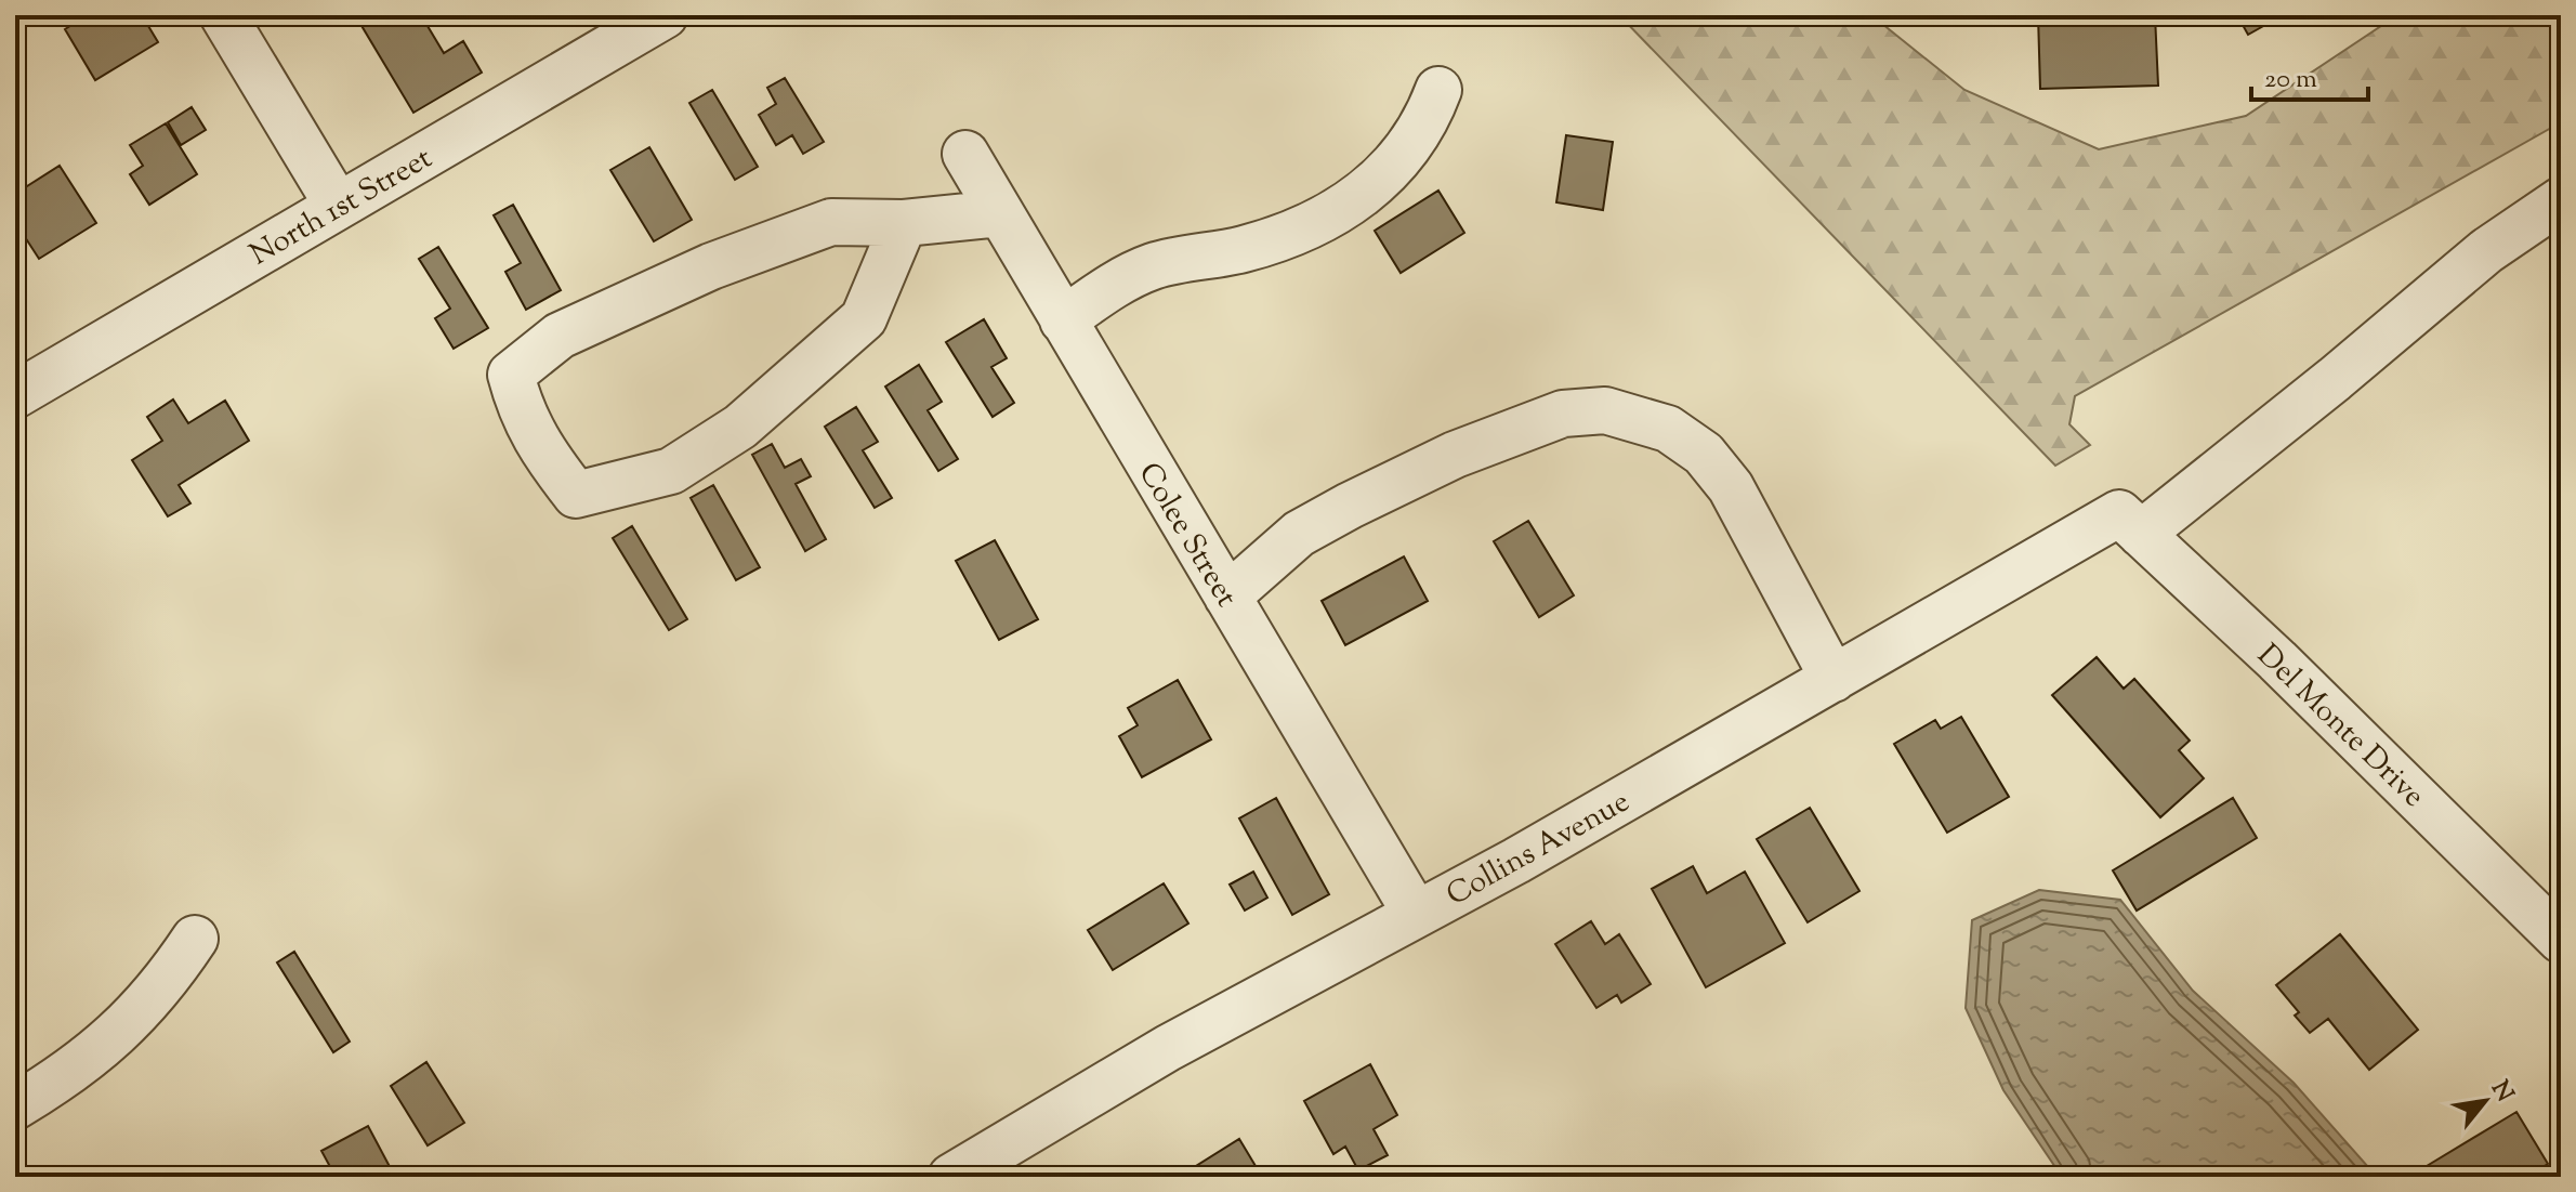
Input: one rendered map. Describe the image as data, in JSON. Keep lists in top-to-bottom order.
{
  "streets": {
    "street": [
      "North 1st Street",
      "Colee Street",
      "Del Monte Drive",
      "Collins Avenue"
    ]
  },
  "crossings": [
    ["Colee Street", "Collins Avenue"],
    ["Del Monte Drive", "Collins Avenue"]
  ],
  "scale_bar": "20 m",
  "north": "top right"
}
